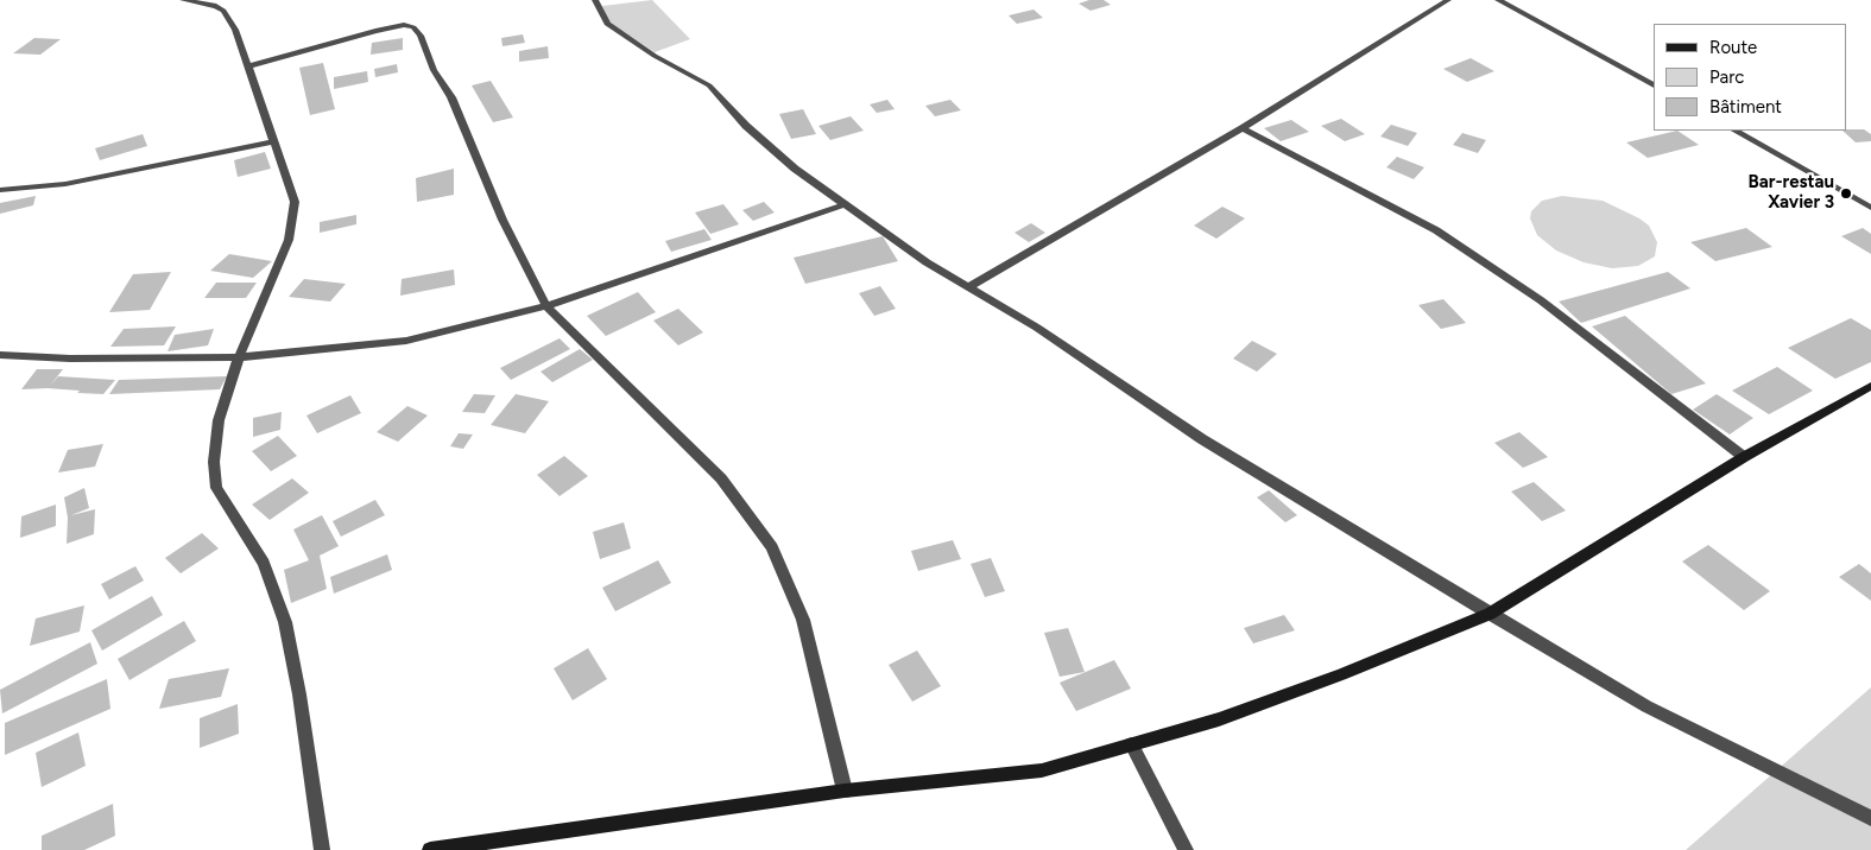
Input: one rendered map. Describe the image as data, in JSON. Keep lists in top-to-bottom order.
{
  "places": ["Bar-restau Xavier 3"],
  "legend": ["Route", "Parc", "Bâtiment"]
}
